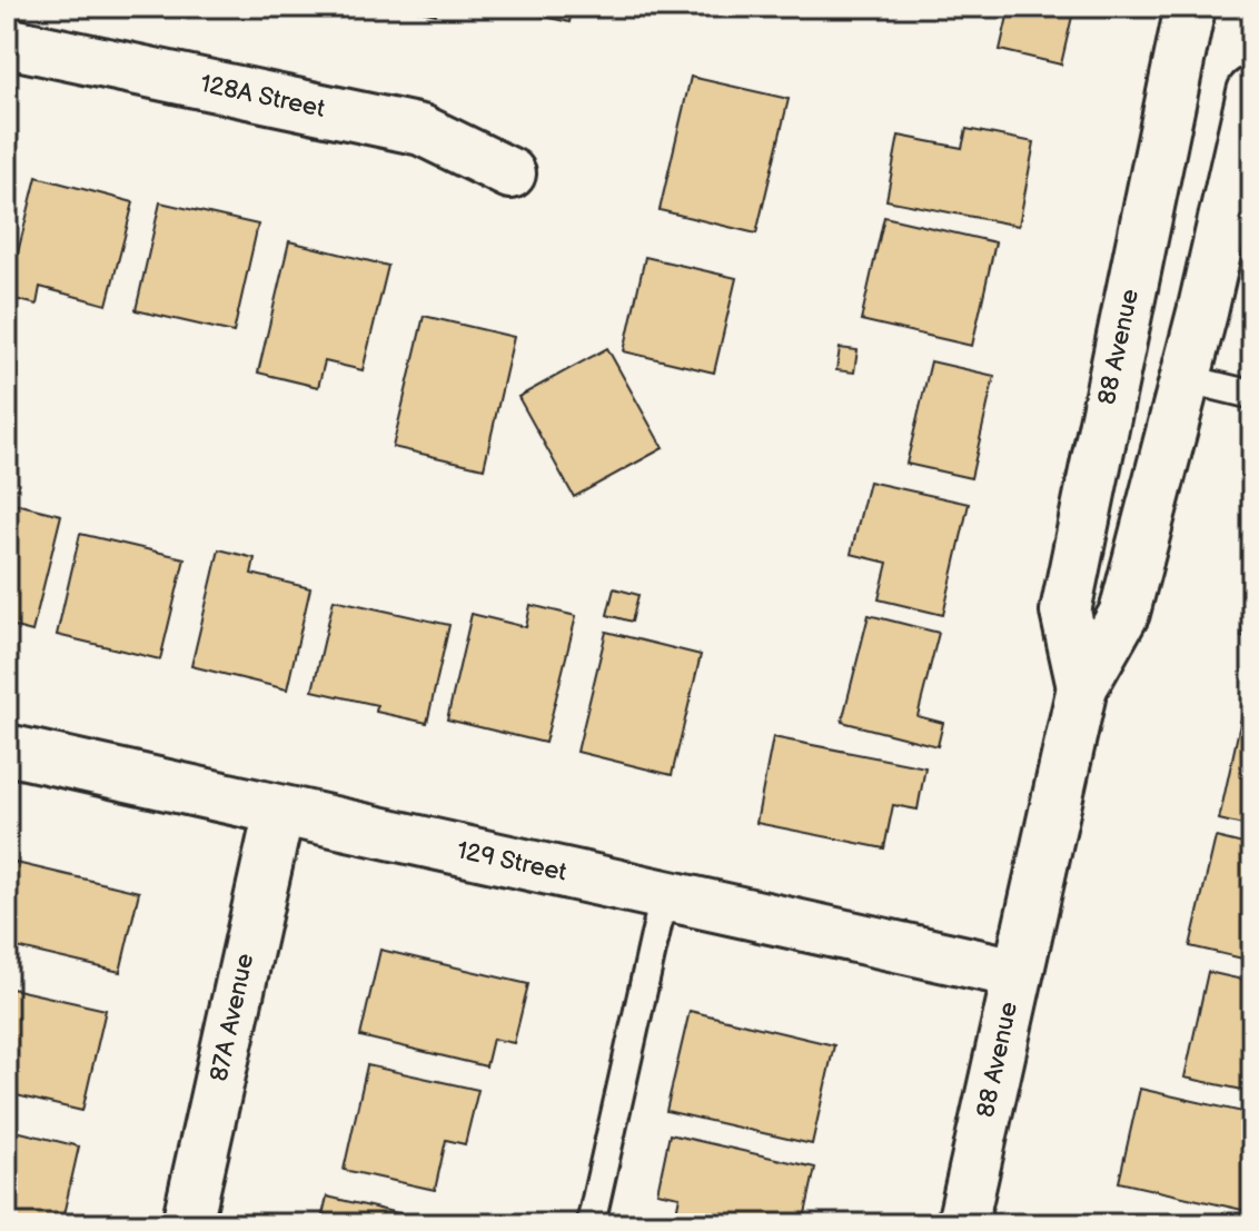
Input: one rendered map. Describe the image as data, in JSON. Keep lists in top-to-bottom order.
{
  "streets": {
    "street": [
      "128A Street",
      "88 Avenue",
      "129 Street",
      "87A Avenue"
    ]
  },
  "crossings": [
    ["88 Avenue", "129 Street"],
    ["129 Street", "87A Avenue"]
  ]
}
